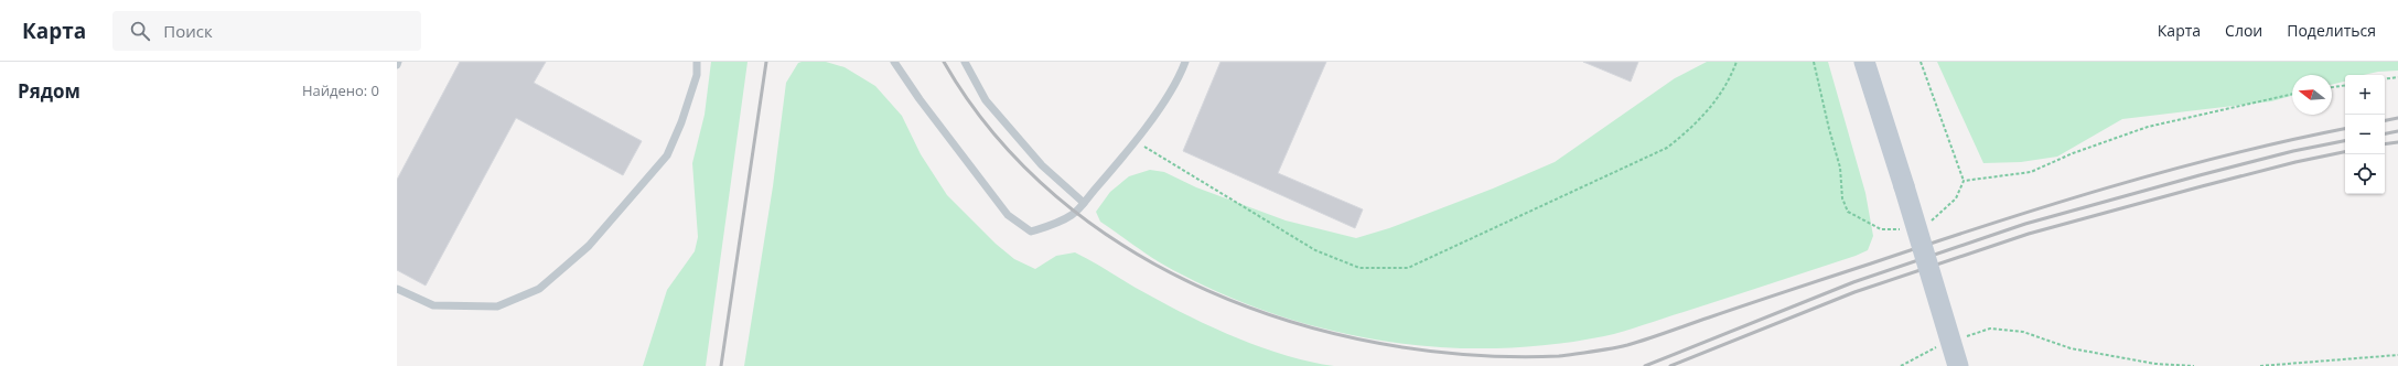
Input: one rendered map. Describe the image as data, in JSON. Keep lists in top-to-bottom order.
{
  "north": "left",
  "page": {
    "header": "Карта",
    "search": "Поиск",
    "nav": ["Карта", "Слои", "Поделиться"],
    "heading": ["Рядом", "Найдено: 0"],
    "map_buttons": ["+", "−"]
  }
}
